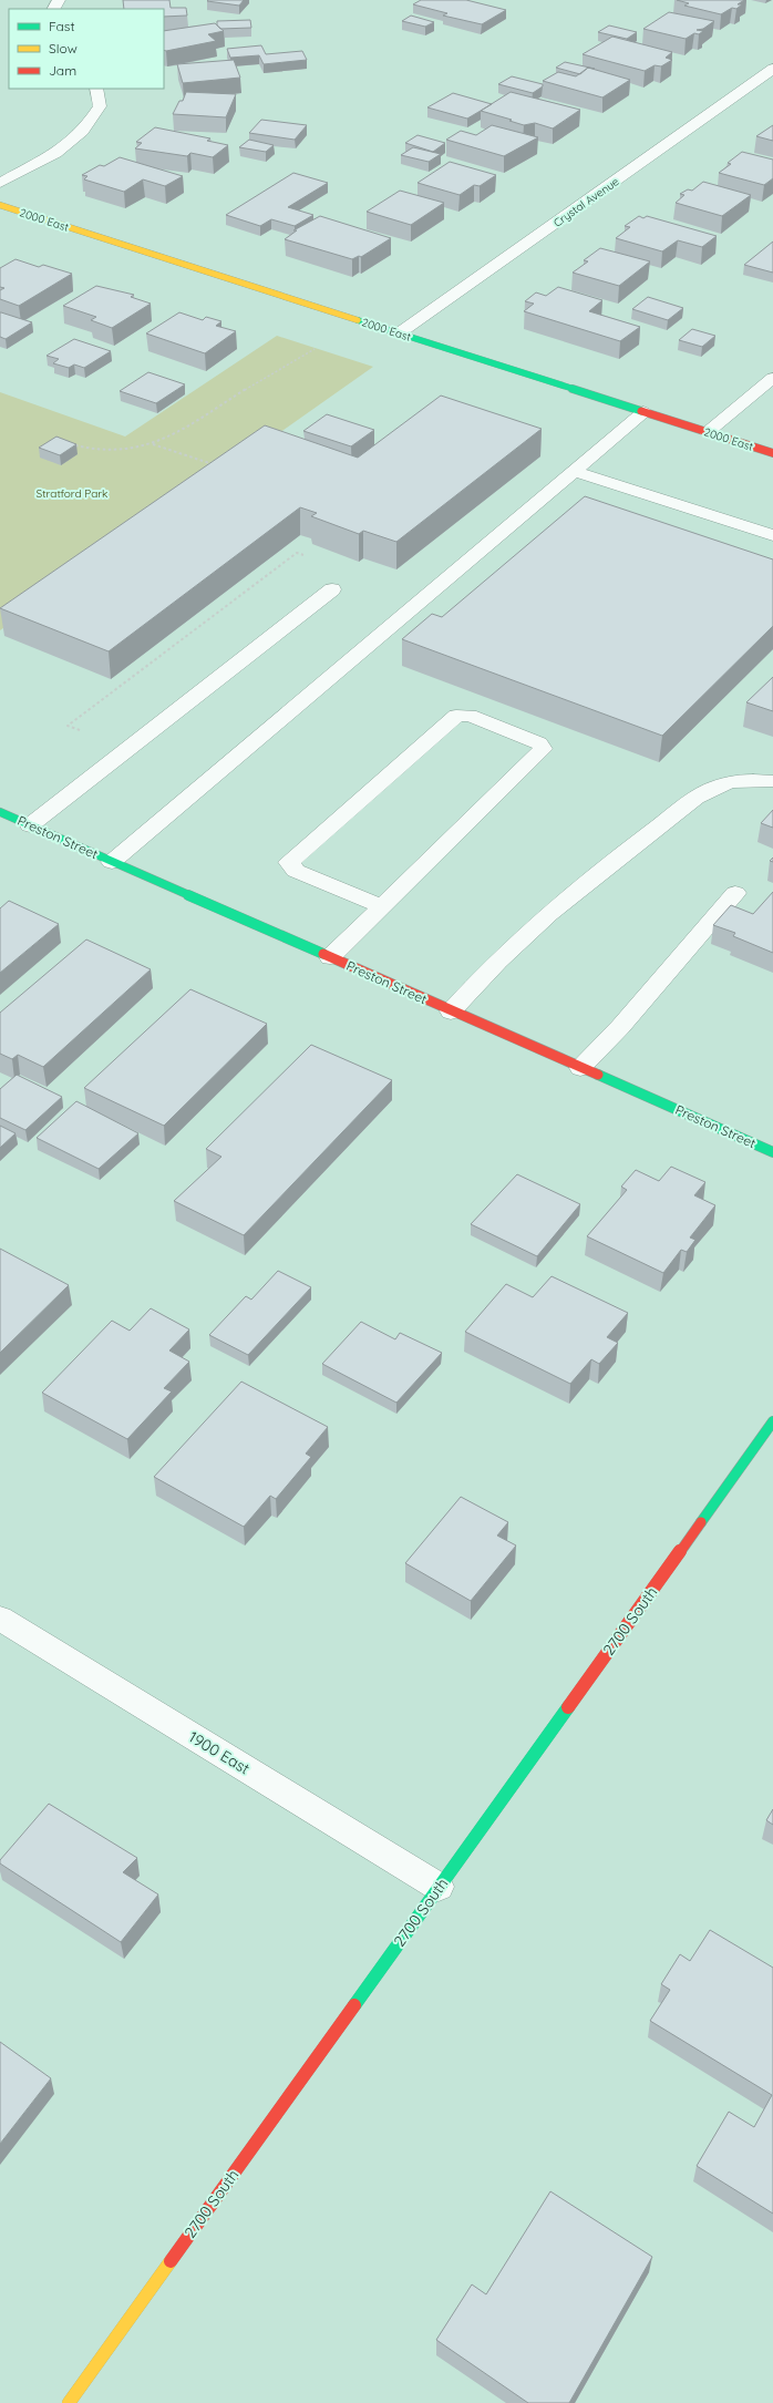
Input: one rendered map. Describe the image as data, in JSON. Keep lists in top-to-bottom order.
{
  "streets": {
    "street": [
      "Crystal Avenue",
      "2000 East",
      "Preston Street",
      "2700 South",
      "1900 East"
    ]
  },
  "crossings": [
    ["Crystal Avenue", "2000 East"],
    ["2700 South", "1900 East"]
  ],
  "parks": ["Stratford Park"],
  "legend": ["Fast", "Slow", "Jam"]
}
